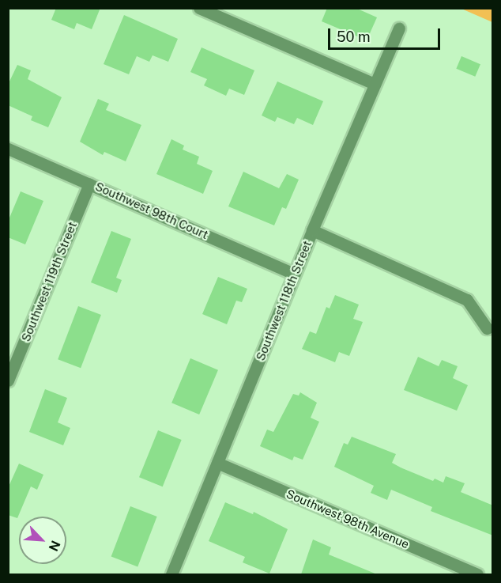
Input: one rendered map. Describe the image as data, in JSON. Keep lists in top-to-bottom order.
{
  "streets": {
    "street": [
      "Southwest 98th Court",
      "Southwest 119th Street",
      "Southwest 118th Street",
      "Southwest 98th Avenue"
    ]
  },
  "crossings": [
    ["Southwest 98th Court", "Southwest 119th Street"],
    ["Southwest 98th Court", "Southwest 118th Street"],
    ["Southwest 118th Street", "Southwest 98th Avenue"]
  ],
  "scale_bar": "50 m",
  "north": "bottom right"
}
